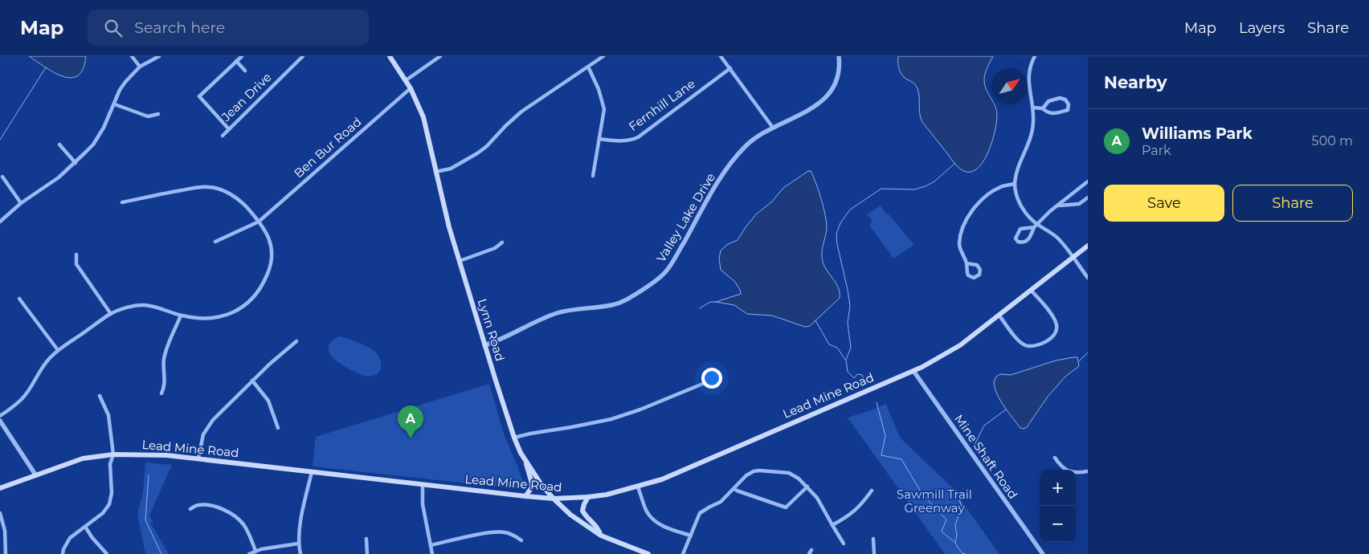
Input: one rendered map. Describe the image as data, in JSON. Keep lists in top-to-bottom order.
{
  "streets": {
    "main road": ["Lynn Road", "Lead Mine Road"],
    "street": [
      "Jean Drive",
      "Fernhill Lane",
      "Ben Bur Road",
      "Valley Lake Drive",
      "Mine Shaft Road"
    ]
  },
  "crossings": [
    ["Ben Bur Road", "Lynn Road"],
    ["Valley Lake Drive", "Lynn Road"],
    ["Lynn Road", "Lead Mine Road"],
    ["Lead Mine Road", "Mine Shaft Road"]
  ],
  "parks": ["Sawmill Trail Greenway"],
  "north": "top right",
  "page": {
    "header": "Map",
    "search": "Search here",
    "nav": ["Map", "Layers", "Share"],
    "heading": "Nearby",
    "list": [
      {
        "mark": "A",
        "name": "Williams Park",
        "note": "Park",
        "value": "500 m"
      }
    ],
    "buttons": ["Save", "Share"],
    "pins": "A",
    "map_buttons": ["+", "−"]
  }
}
